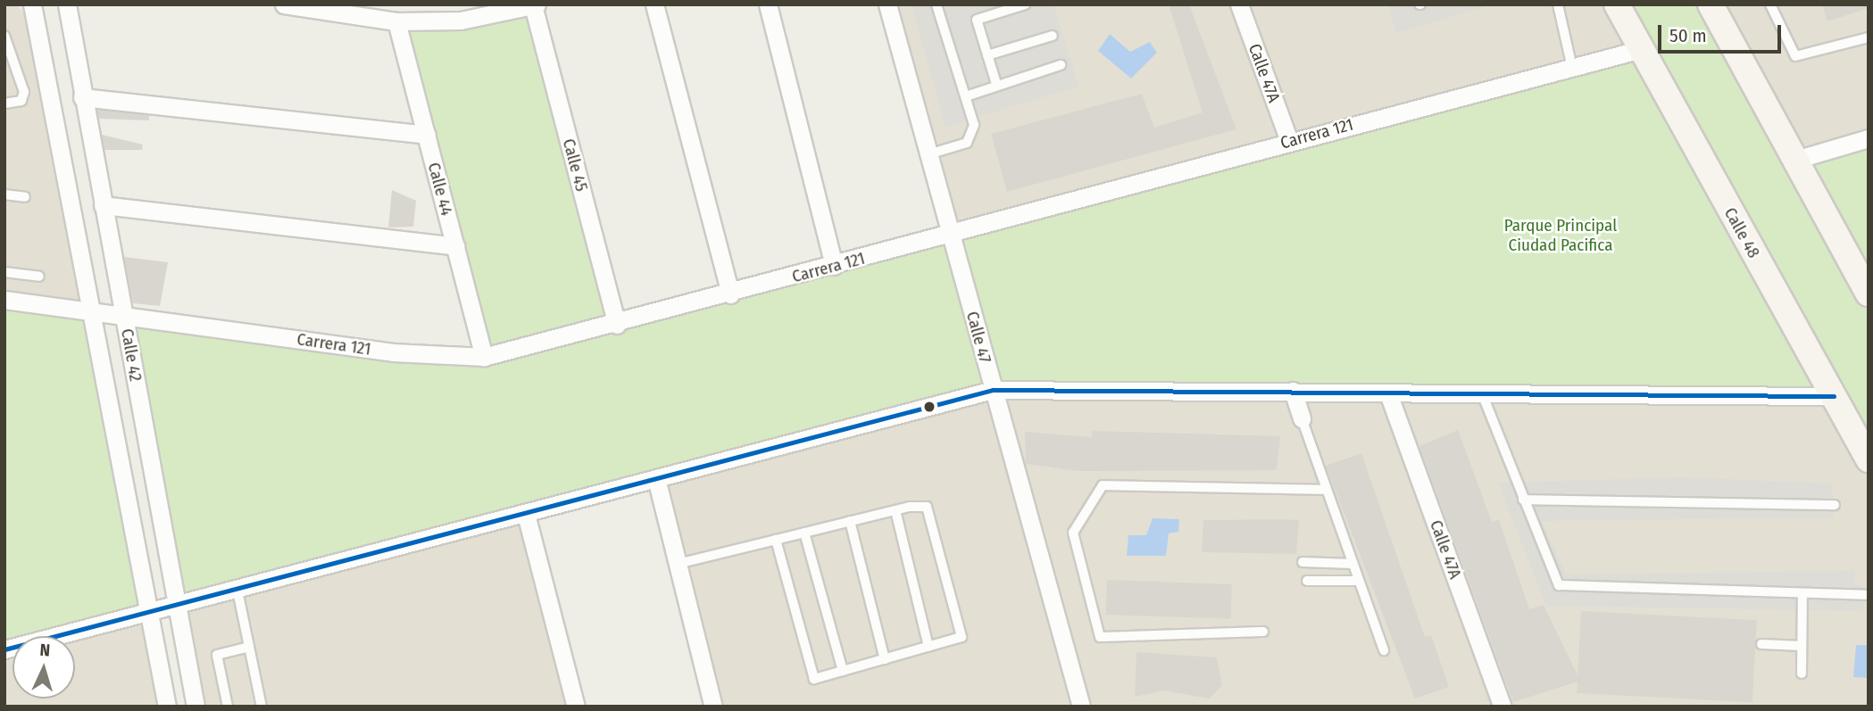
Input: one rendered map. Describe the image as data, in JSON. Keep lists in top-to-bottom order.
{
  "streets": {
    "main road": ["Calle 48"],
    "street": [
      "Calle 47A",
      "Carrera 121",
      "Calle 45",
      "Calle 44",
      "Calle 47",
      "Calle 42"
    ]
  },
  "crossings": [
    ["Calle 47A", "Carrera 121"],
    ["Carrera 121", "Calle 45"],
    ["Carrera 121", "Calle 44"],
    ["Carrera 121", "Calle 48"],
    ["Carrera 121", "Calle 47"],
    ["Carrera 121", "Calle 42"]
  ],
  "parks": ["Parque Principal Ciudad Pacifica"],
  "lines": ["transit line 47"],
  "scale_bar": "50 m",
  "north": "top"
}
